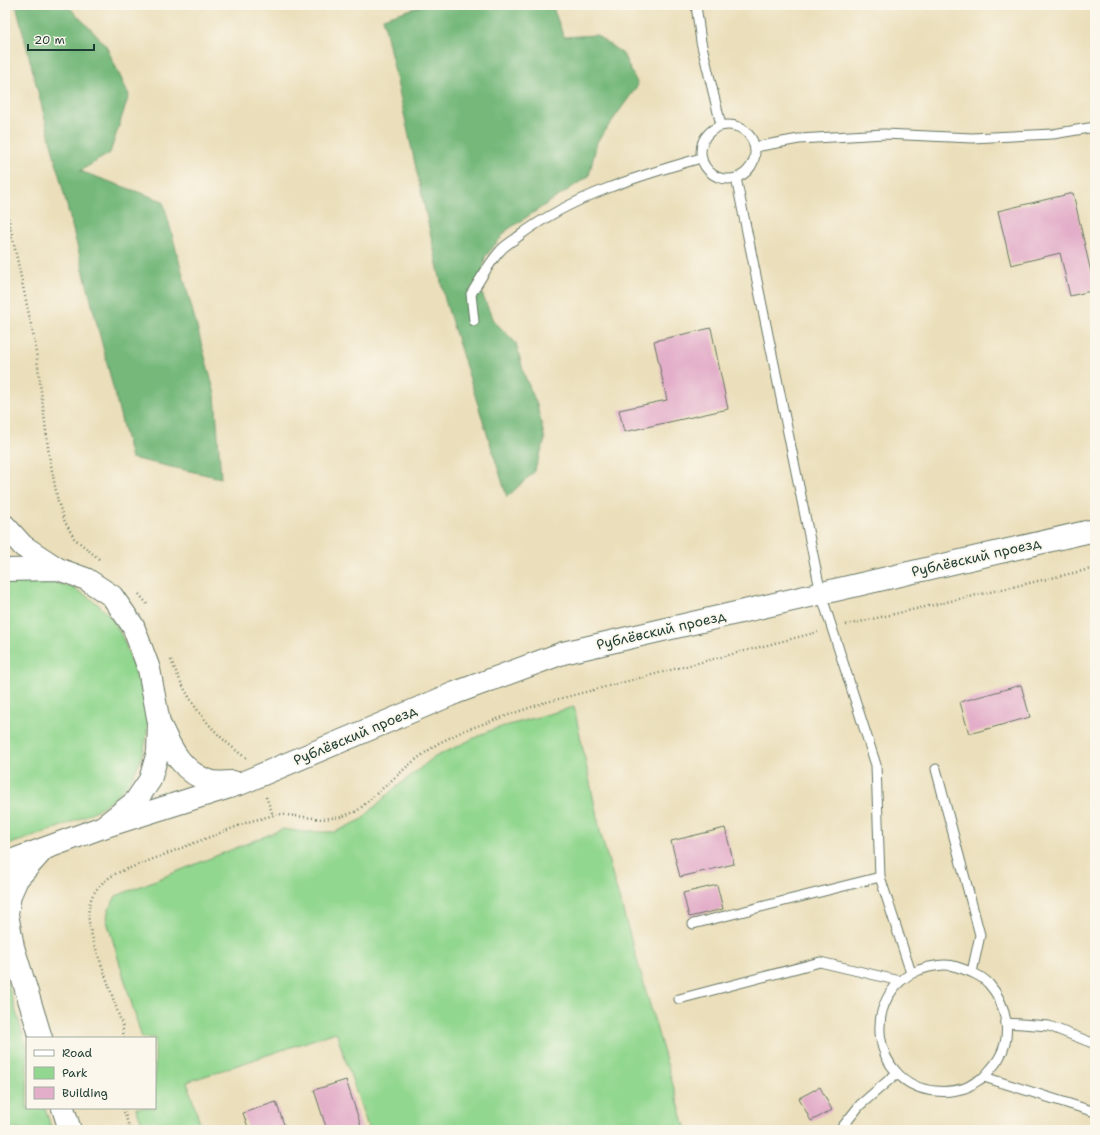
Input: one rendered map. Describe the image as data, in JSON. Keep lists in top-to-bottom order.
{
  "streets": {
    "street": ["Рублёвский проезд"]
  },
  "legend": ["Road", "Park", "Building"],
  "scale_bar": "20 m"
}
